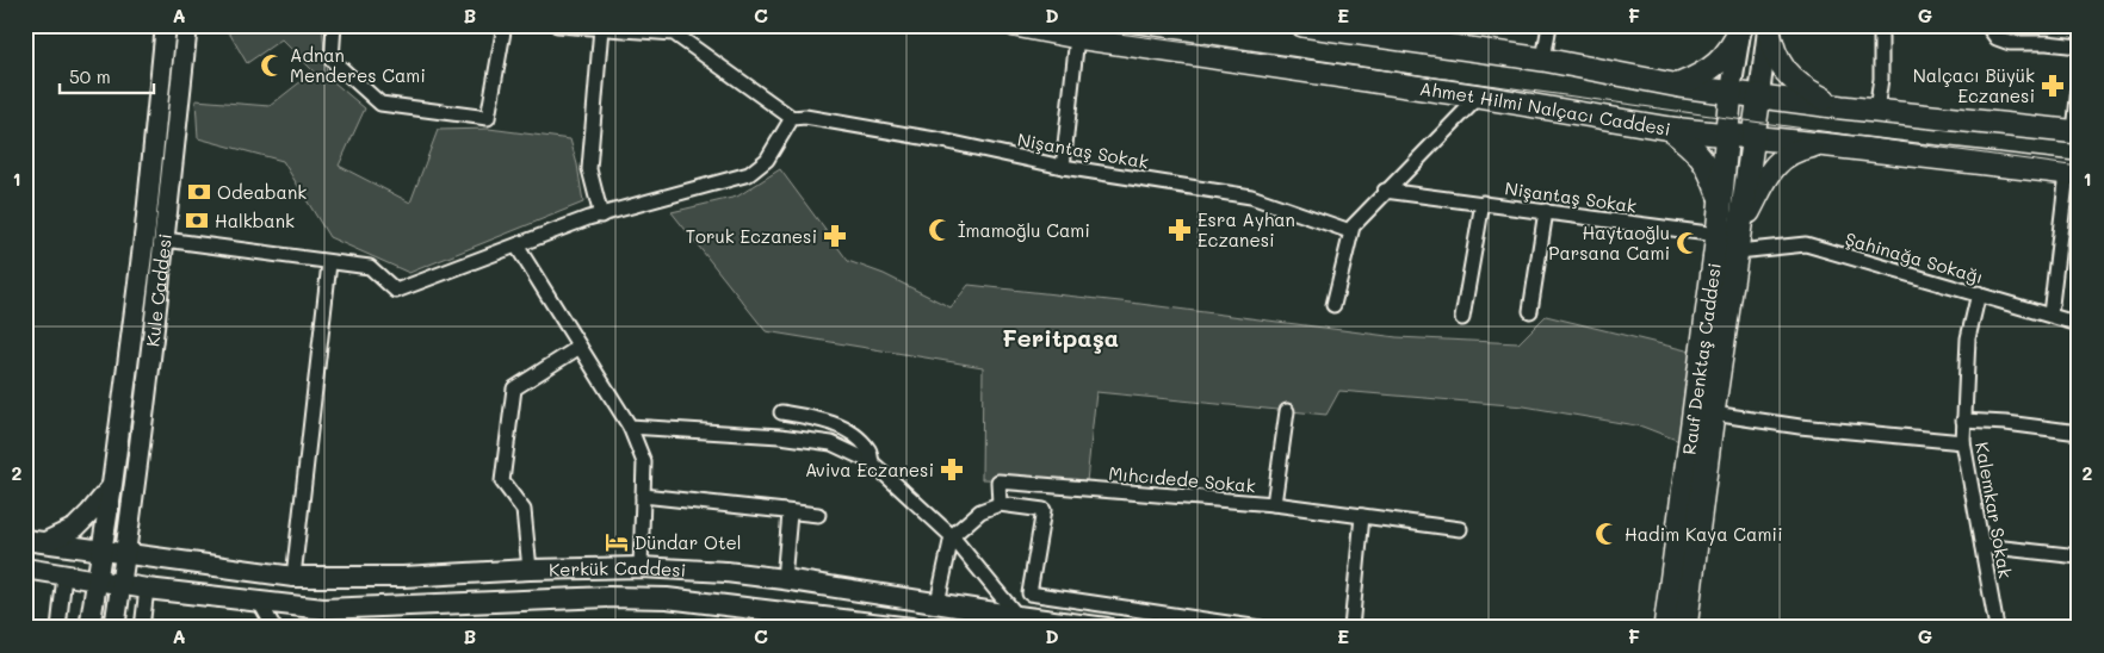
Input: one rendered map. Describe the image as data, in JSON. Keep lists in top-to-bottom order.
{
  "streets": {
    "main road": ["Ahmet Hilmi Nalçacı Caddesi", "Rauf Denktaş Caddesi"],
    "street": [
      "Nişantaş Sokak",
      "Şahinağa Sokağı",
      "Kule Caddesi",
      "Mıhcıdede Sokak",
      "Kalemkar Sokak",
      "Kerkük Caddesi"
    ]
  },
  "crossings": [
    ["Ahmet Hilmi Nalçacı Caddesi", "Rauf Denktaş Caddesi"],
    ["Nişantaş Sokak", "Rauf Denktaş Caddesi"],
    ["Şahinağa Sokağı", "Rauf Denktaş Caddesi"],
    ["Şahinağa Sokağı", "Kalemkar Sokak"],
    ["Kule Caddesi", "Kerkük Caddesi"]
  ],
  "districts": ["Feritpaşa"],
  "places": {
    "mosque": [
      "Adnan Menderes Cami",
      "İmamoğlu Cami",
      "Haytaoğlu Parsana Cami",
      "Hadim Kaya Camii"
    ],
    "pharmacy": [
      "Nalçacı Büyük Eczanesi",
      "Esra Ayhan Eczanesi",
      "Toruk Eczanesi",
      "Aviva Eczanesi"
    ],
    "bank": ["Odeabank", "Halkbank"],
    "hotel": ["Dündar Otel"]
  },
  "scale_bar": "50 m",
  "grid": {
    "columns": [
      "A",
      "B",
      "C",
      "D",
      "E",
      "F",
      "G"
    ],
    "rows": ["1", "2"]
  }
}
